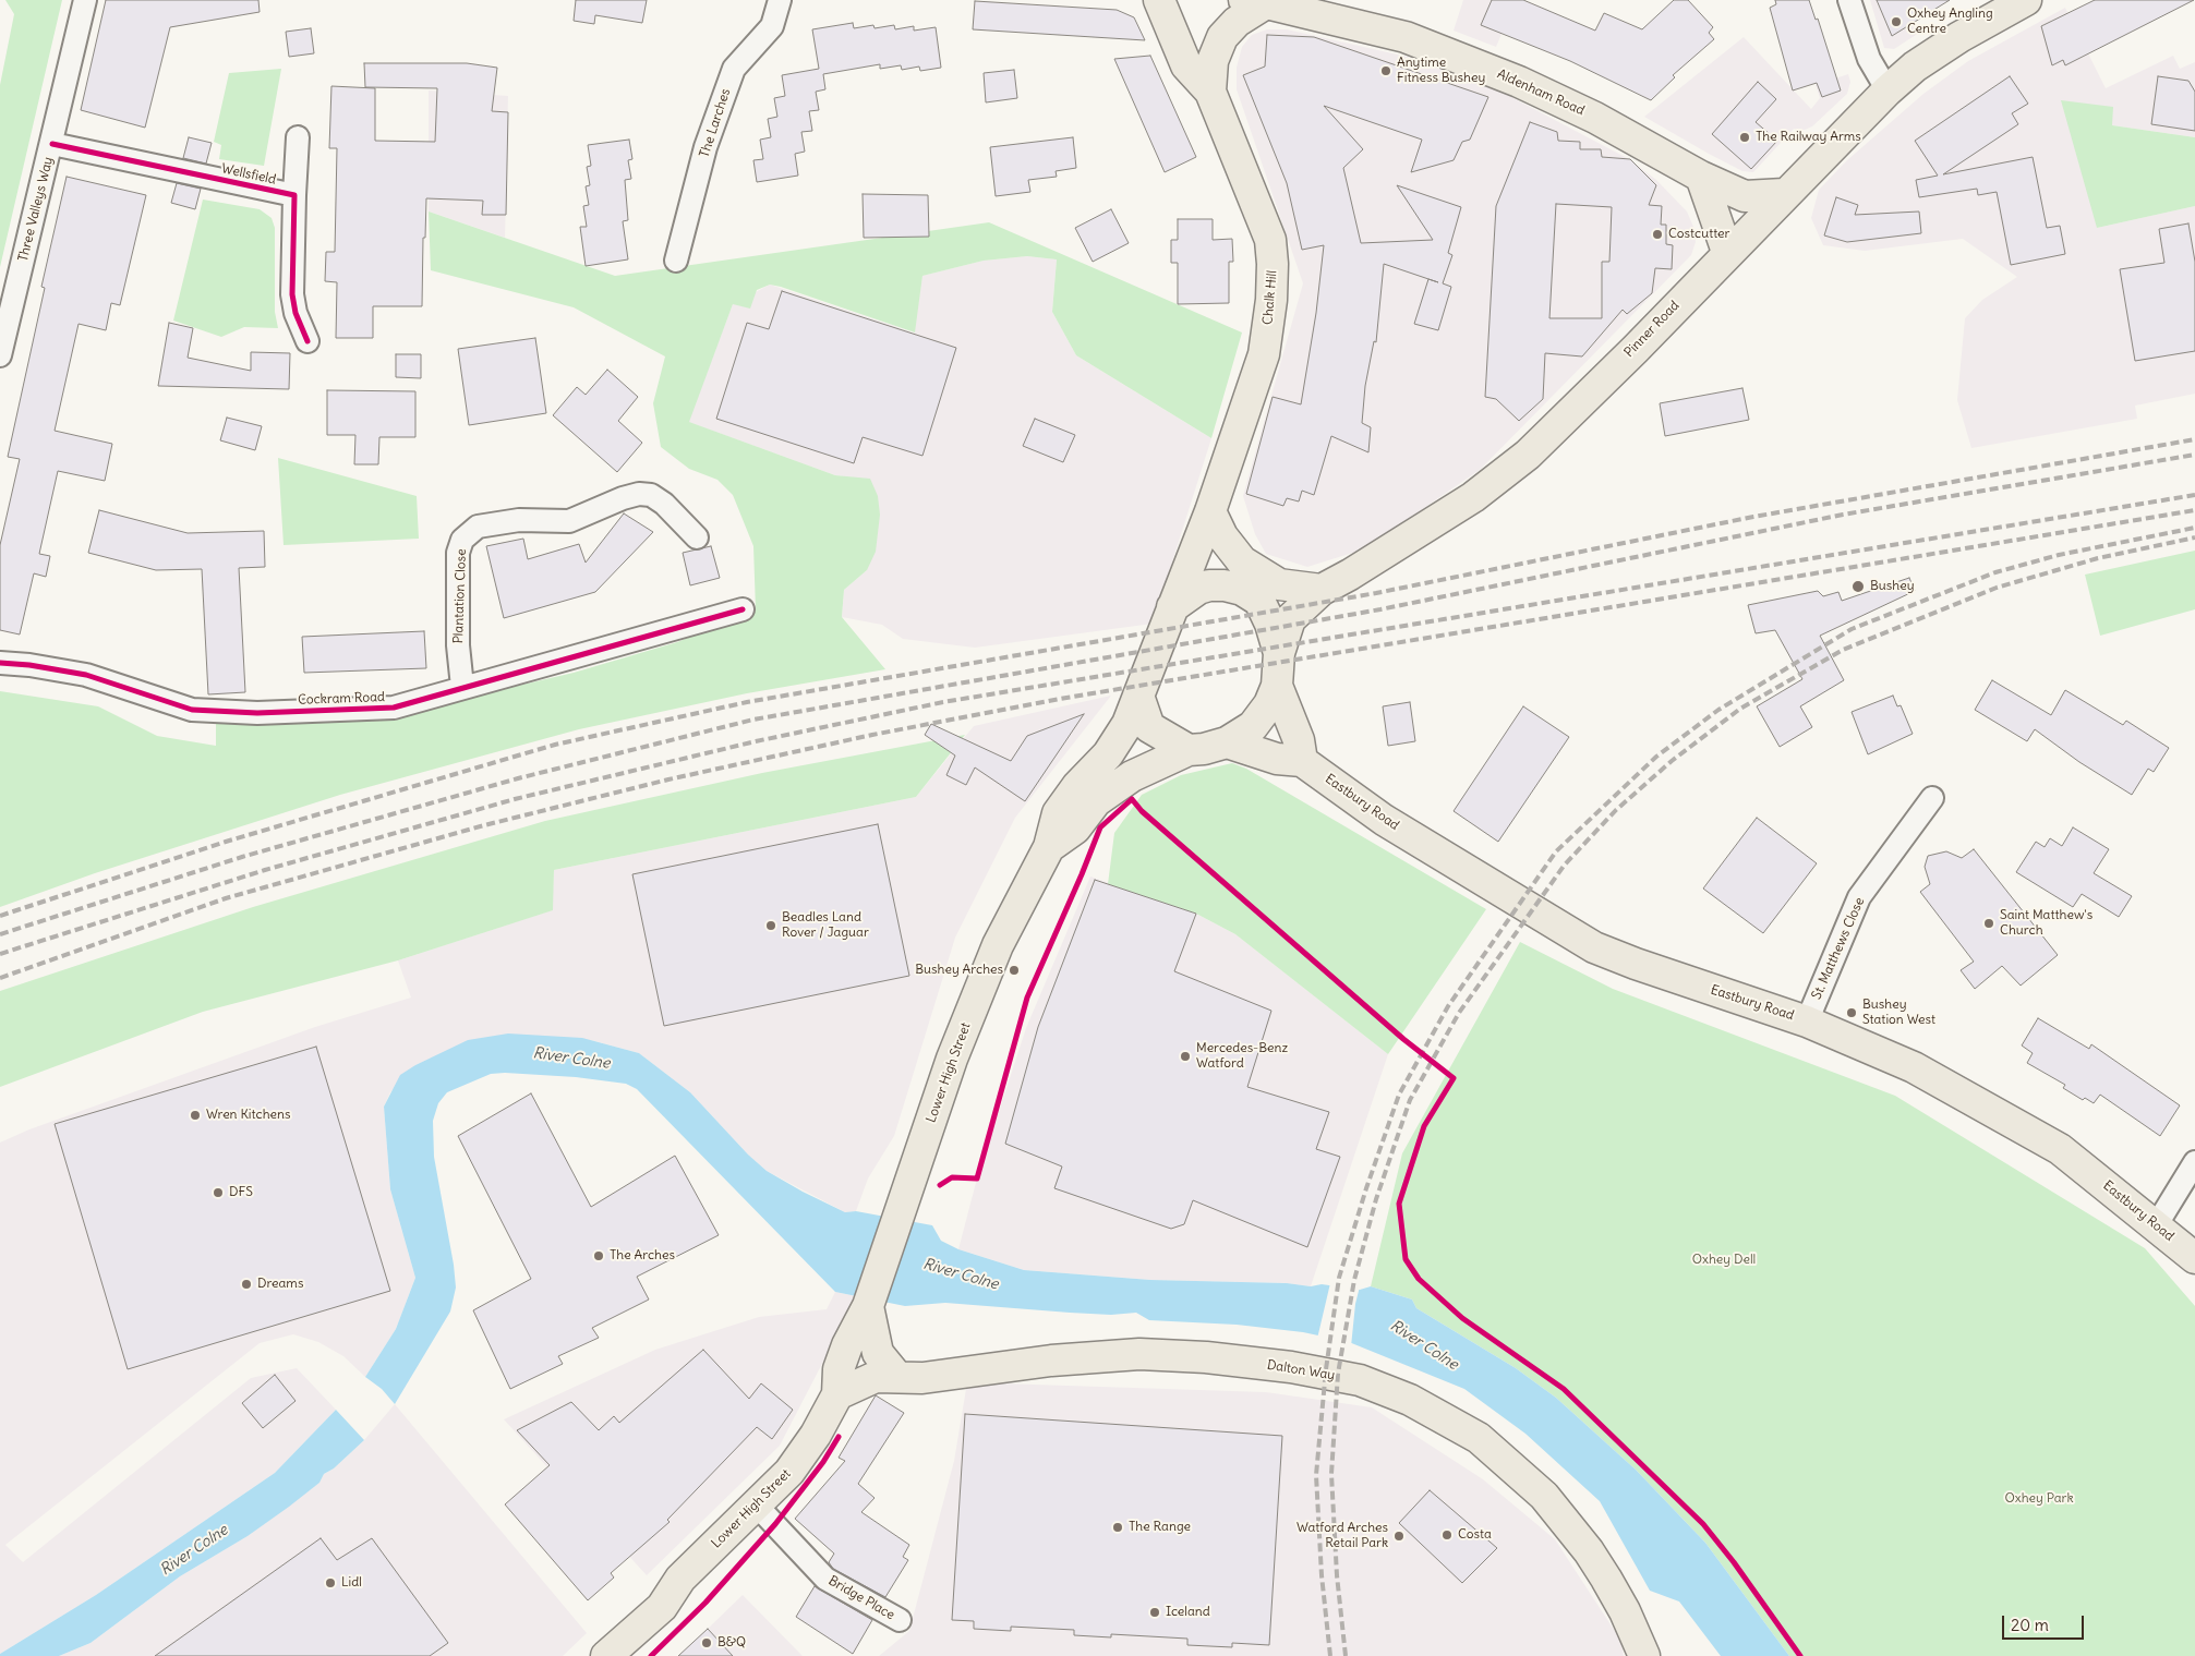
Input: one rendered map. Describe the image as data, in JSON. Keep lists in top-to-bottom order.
{
  "streets": {
    "main road": [
      "Aldenham Road",
      "Chalk Hill",
      "Pinner Road",
      "Eastbury Road",
      "Lower High Street",
      "Dalton Way"
    ],
    "street": [
      "The Larches",
      "Wellsfield",
      "Three Valleys Way",
      "Plantation Close",
      "Cockram Road",
      "St. Matthews Close",
      "Bridge Place"
    ]
  },
  "crossings": [
    ["Aldenham Road", "Pinner Road"],
    ["Wellsfield", "Three Valleys Way"],
    ["Chalk Hill", "Pinner Road"],
    ["Chalk Hill", "Eastbury Road"],
    ["Chalk Hill", "Lower High Street"],
    ["Pinner Road", "Eastbury Road"],
    ["Pinner Road", "Lower High Street"],
    ["Plantation Close", "Cockram Road"],
    ["Eastbury Road", "St. Matthews Close"],
    ["Eastbury Road", "Lower High Street"],
    ["Lower High Street", "Dalton Way"],
    ["Lower High Street", "Bridge Place"]
  ],
  "water": ["River Colne"],
  "parks": ["Oxhey Dell", "Oxhey Park"],
  "places": [
    "Oxhey Angling Centre",
    "Anytime Fitness Bushey",
    "The Railway Arms",
    "Costcutter",
    "Bushey",
    "Saint Matthew's Church",
    "Beadles Land Rover / Jaguar",
    "Bushey Arches",
    "Bushey Station West",
    "Mercedes-Benz Watford",
    "Wren Kitchens",
    "DFS",
    "The Arches",
    "Dreams",
    "The Range",
    "Costa",
    "Watford Arches Retail Park",
    "Lidl",
    "Iceland",
    "B&Q"
  ],
  "scale_bar": "20 m"
}
